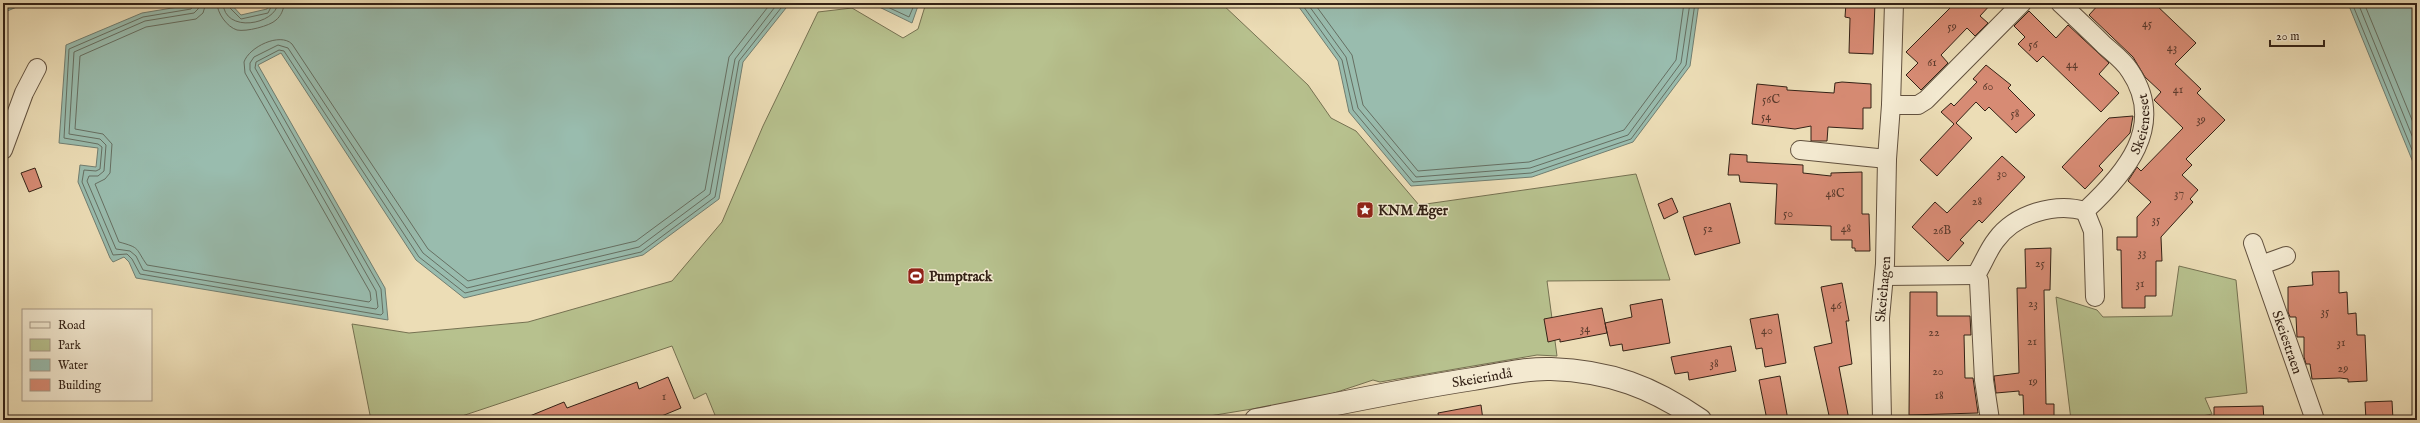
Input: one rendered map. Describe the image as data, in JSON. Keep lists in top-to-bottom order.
{
  "streets": {
    "street": [
      "Skeieneset",
      "Skeiehagen",
      "Skeiestraen",
      "Skeierindå"
    ]
  },
  "places": {
    "place": ["KNM Æger"],
    "sports": ["Pumptrack"]
  },
  "house_numbers": [
    "45",
    "59",
    "56",
    "43",
    "61",
    "44",
    "60",
    "41",
    "56C",
    "58",
    "54",
    "39",
    "30",
    "48C",
    "37",
    "28",
    "50",
    "35",
    "52",
    "48",
    "26B",
    "33",
    "25",
    "31",
    "23",
    "46",
    "35",
    "34",
    "40",
    "22",
    "21",
    "31",
    "38",
    "29",
    "20",
    "19",
    "18",
    "1"
  ],
  "legend": [
    "Road",
    "Park",
    "Water",
    "Building"
  ],
  "scale_bar": "20 m"
}
